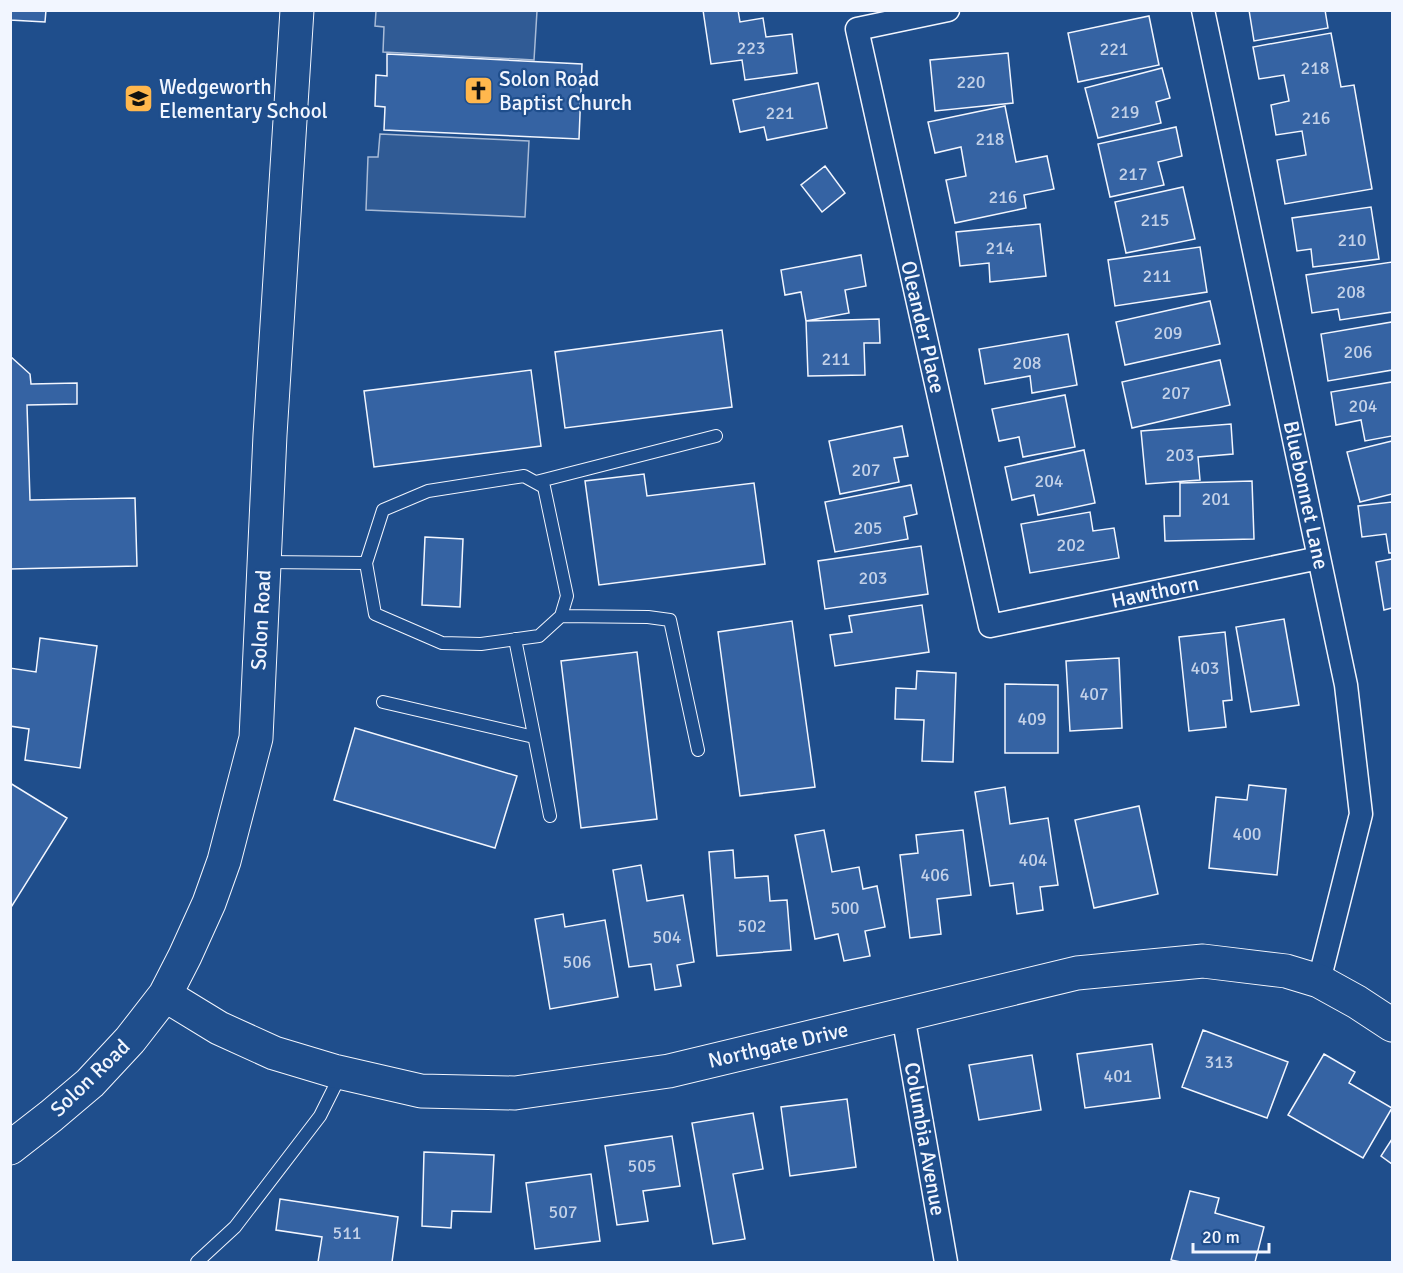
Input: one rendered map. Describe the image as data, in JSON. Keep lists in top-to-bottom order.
{
  "streets": {
    "street": [
      "Oleander Place",
      "Bluebonnet Lane",
      "Hawthorn",
      "Solon Road",
      "Northgate Drive",
      "Columbia Avenue"
    ]
  },
  "crossings": [
    ["Oleander Place", "Hawthorn"],
    ["Bluebonnet Lane", "Hawthorn"],
    ["Bluebonnet Lane", "Northgate Drive"],
    ["Solon Road", "Northgate Drive"],
    ["Northgate Drive", "Columbia Avenue"]
  ],
  "places": {
    "church": ["Solon Road Baptist Church"],
    "school or university": ["Wedgeworth Elementary School"]
  },
  "house_numbers": [
    "223",
    "221",
    "218",
    "220",
    "219",
    "221",
    "216",
    "218",
    "217",
    "216",
    "215",
    "210",
    "214",
    "211",
    "208",
    "209",
    "206",
    "211",
    "208",
    "207",
    "204",
    "203",
    "207",
    "204",
    "201",
    "205",
    "202",
    "203",
    "403",
    "407",
    "409",
    "400",
    "404",
    "406",
    "500",
    "502",
    "504",
    "506",
    "313",
    "401",
    "505",
    "507",
    "511"
  ],
  "scale_bar": "20 m"
}
